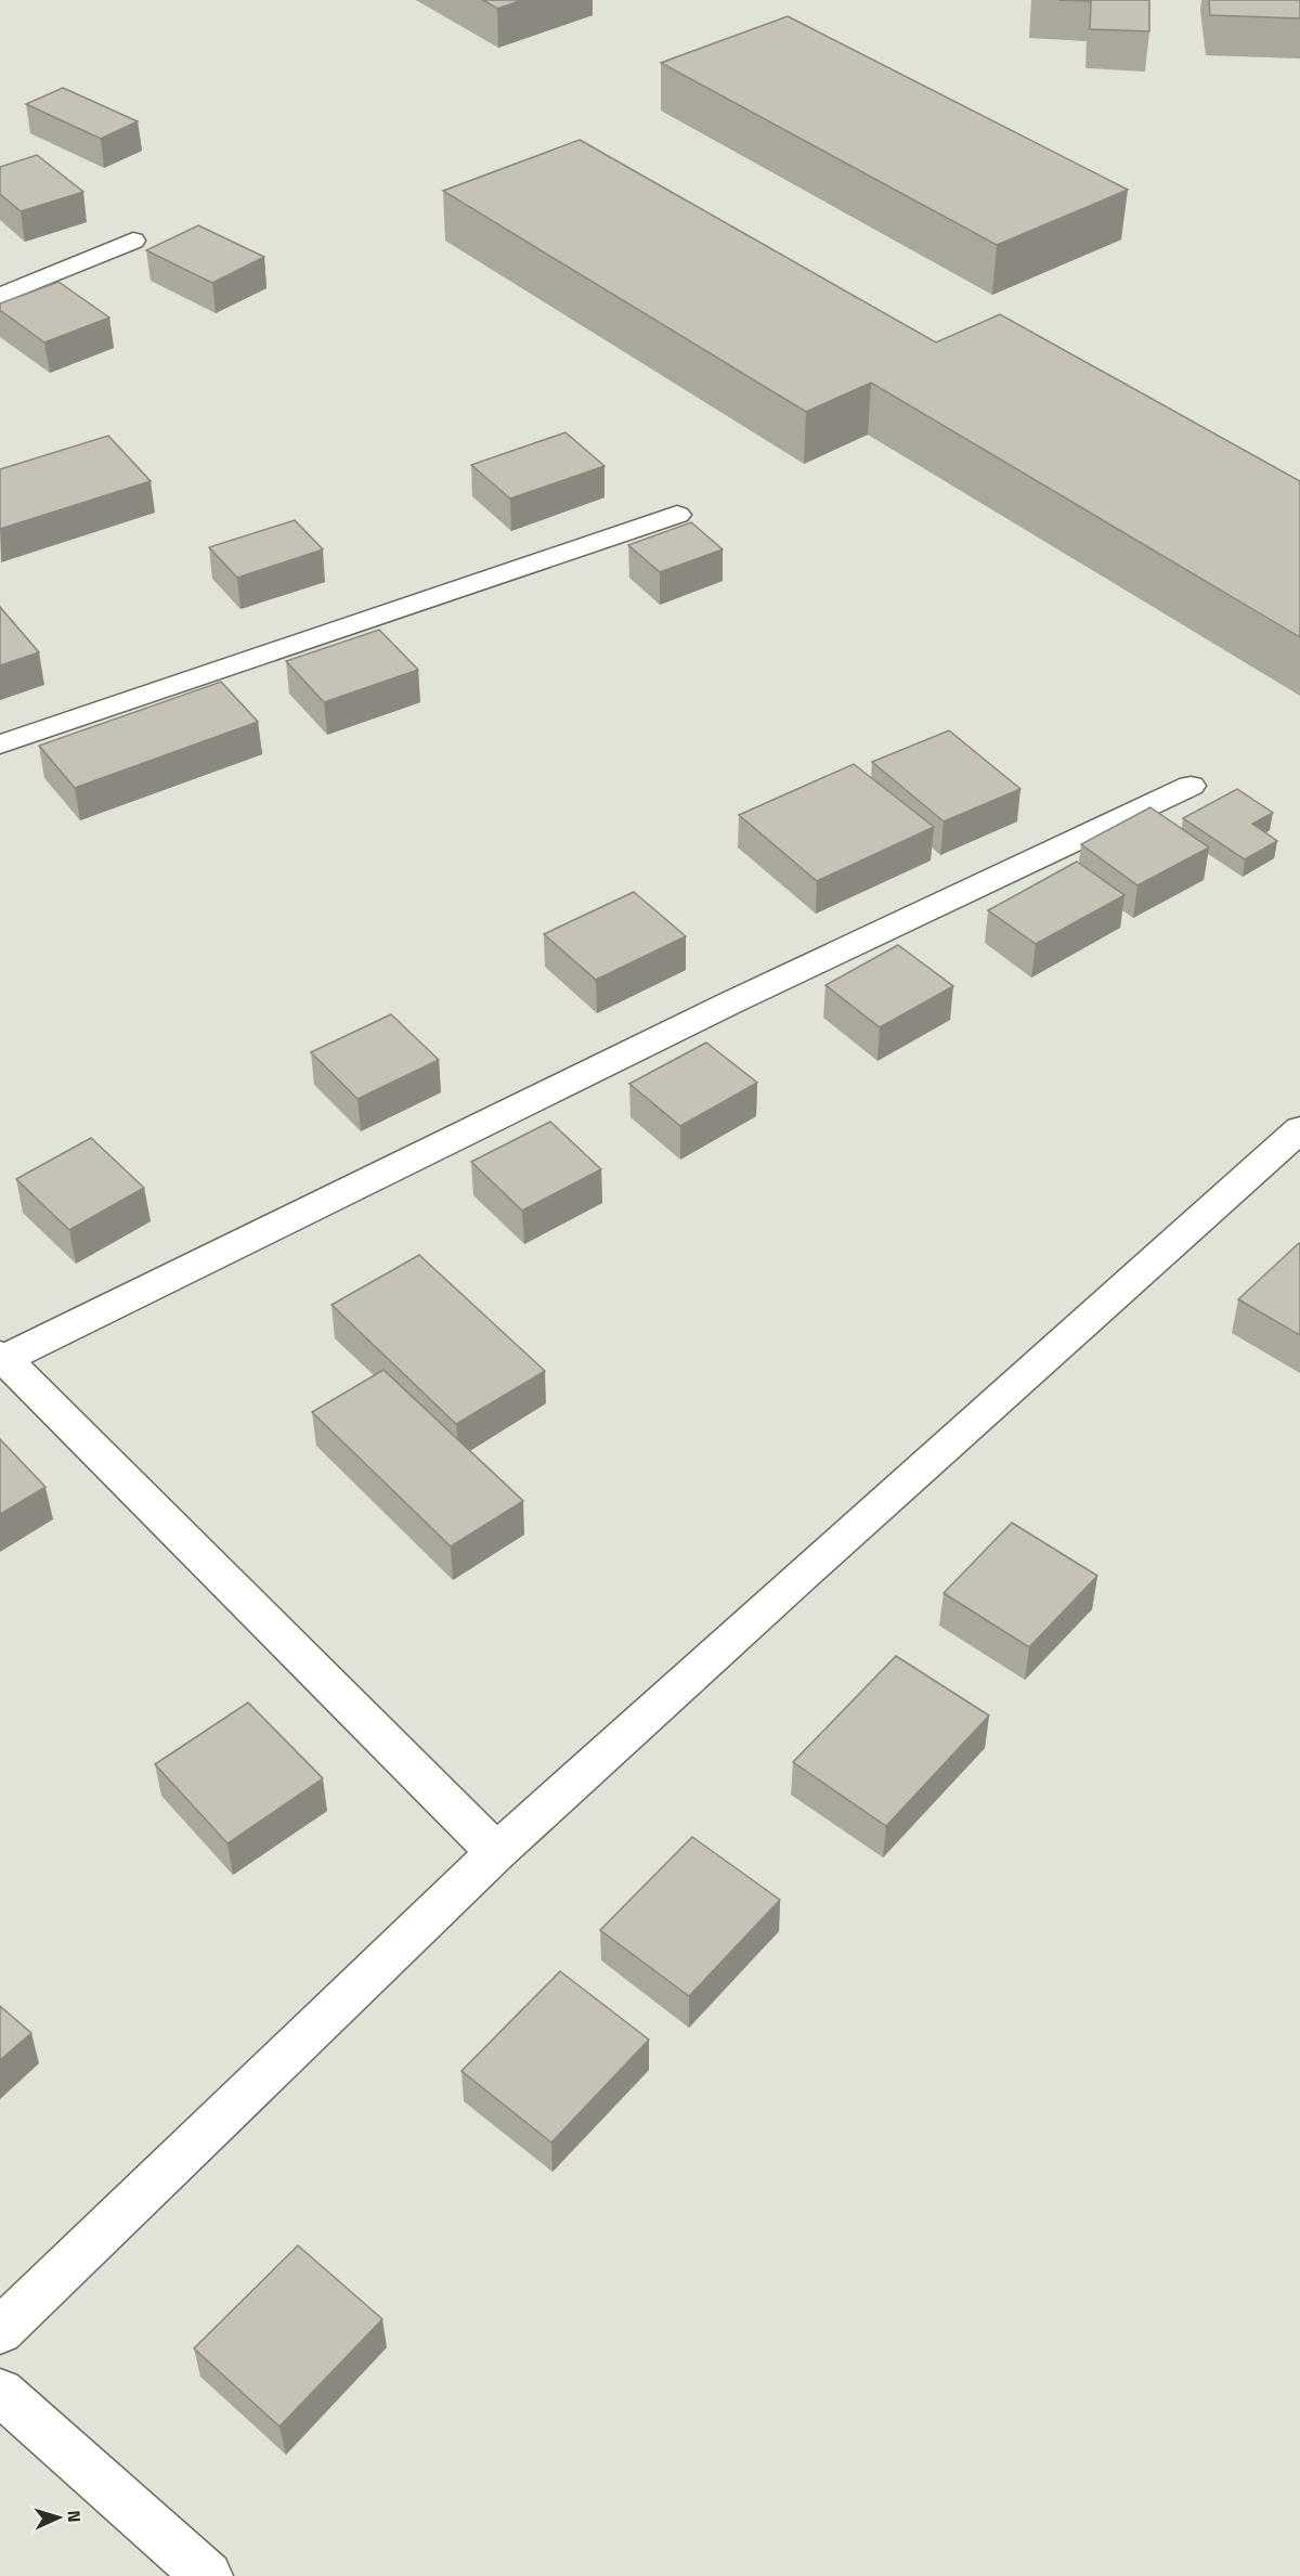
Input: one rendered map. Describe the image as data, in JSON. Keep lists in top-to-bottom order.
{
  "north": "right"
}
